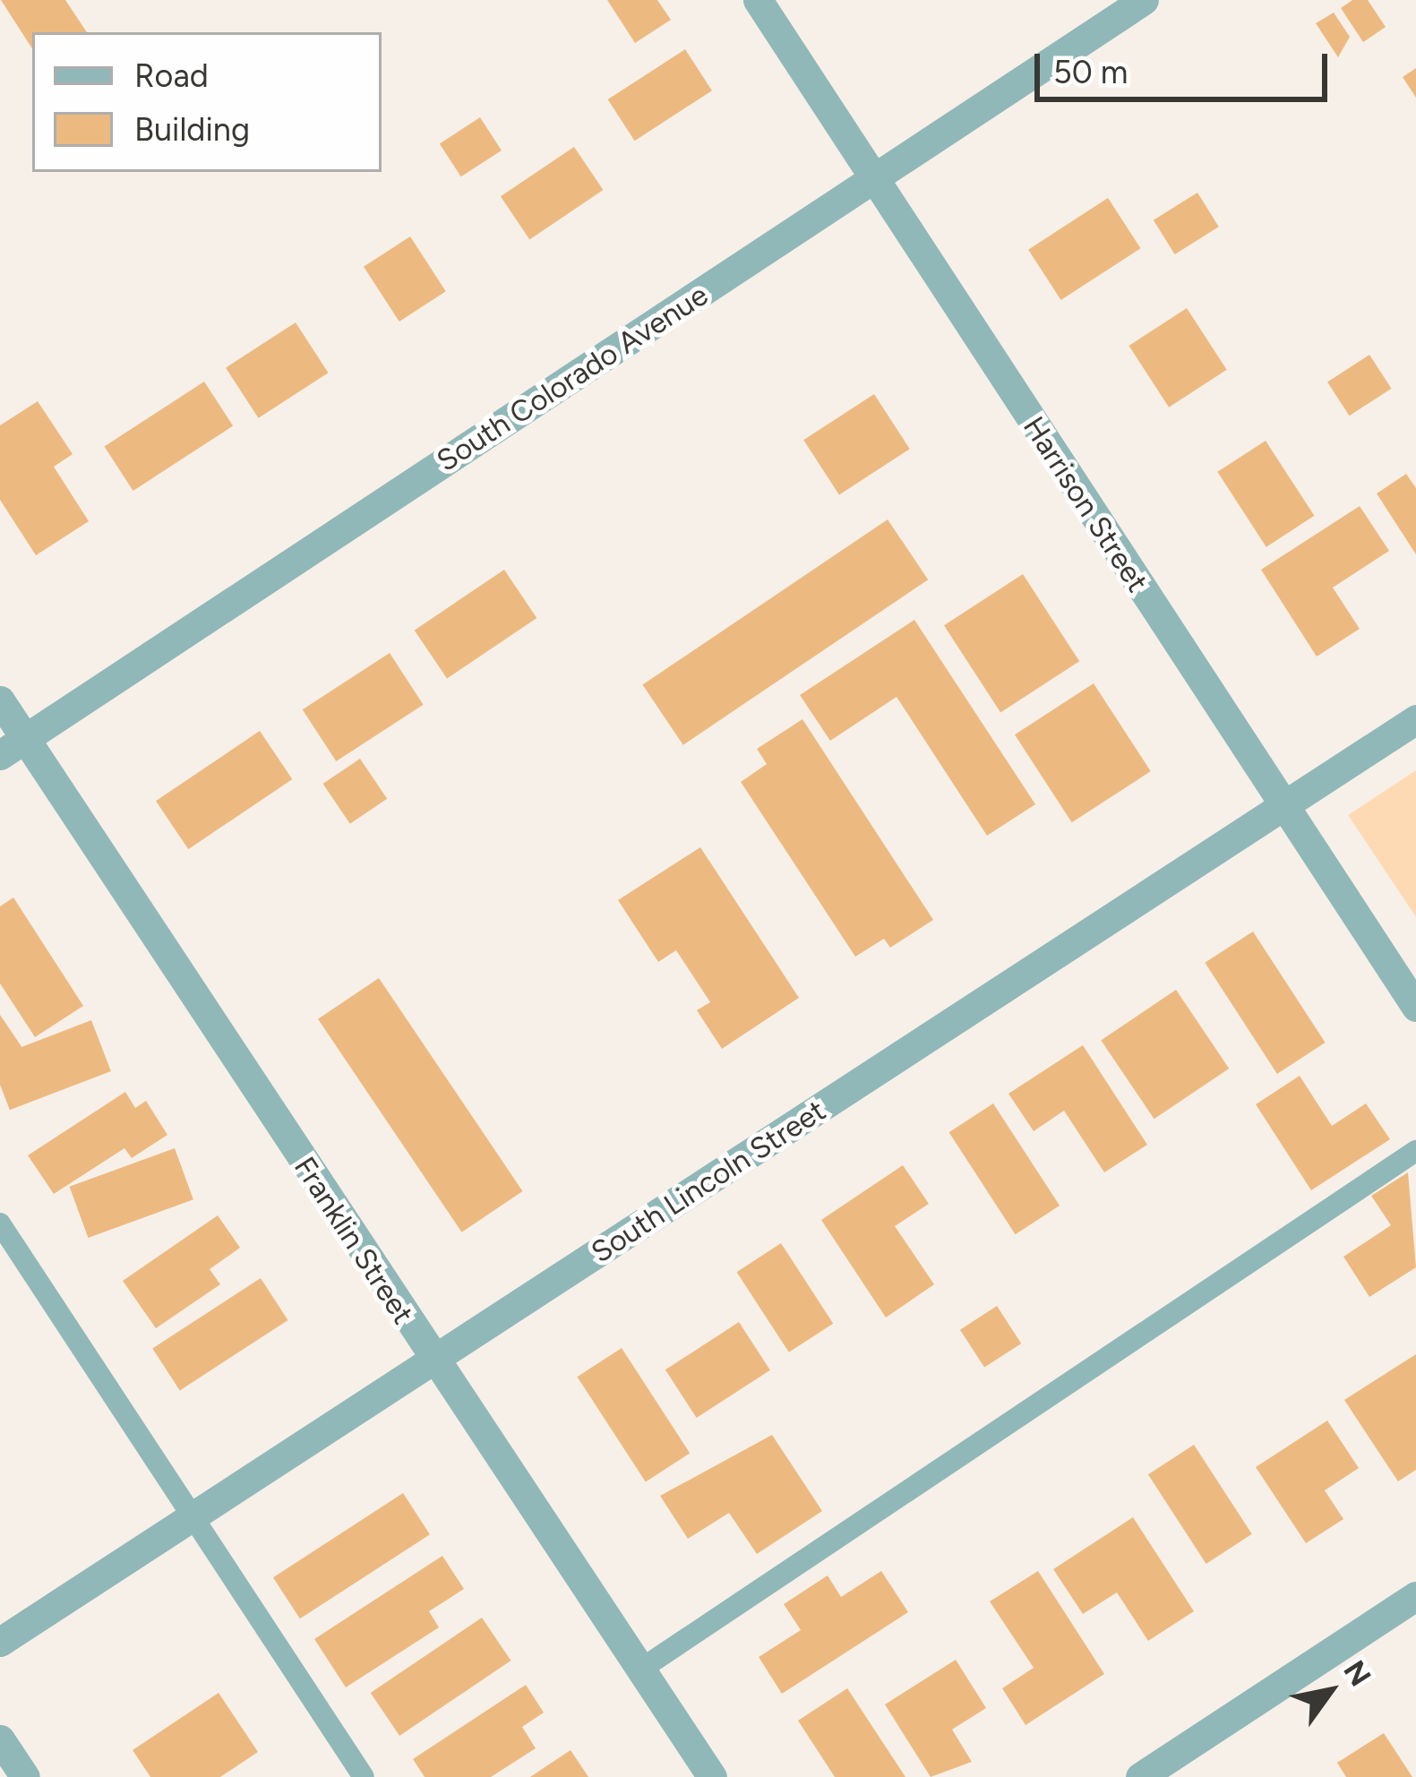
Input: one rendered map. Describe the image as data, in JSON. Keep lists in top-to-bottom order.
{
  "streets": {
    "street": [
      "South Colorado Avenue",
      "Harrison Street",
      "South Lincoln Street",
      "Franklin Street"
    ]
  },
  "crossings": [
    ["South Colorado Avenue", "Harrison Street"],
    ["South Colorado Avenue", "Franklin Street"],
    ["Harrison Street", "South Lincoln Street"],
    ["South Lincoln Street", "Franklin Street"]
  ],
  "legend": ["Road", "Building"],
  "scale_bar": "50 m",
  "north": "top right"
}
